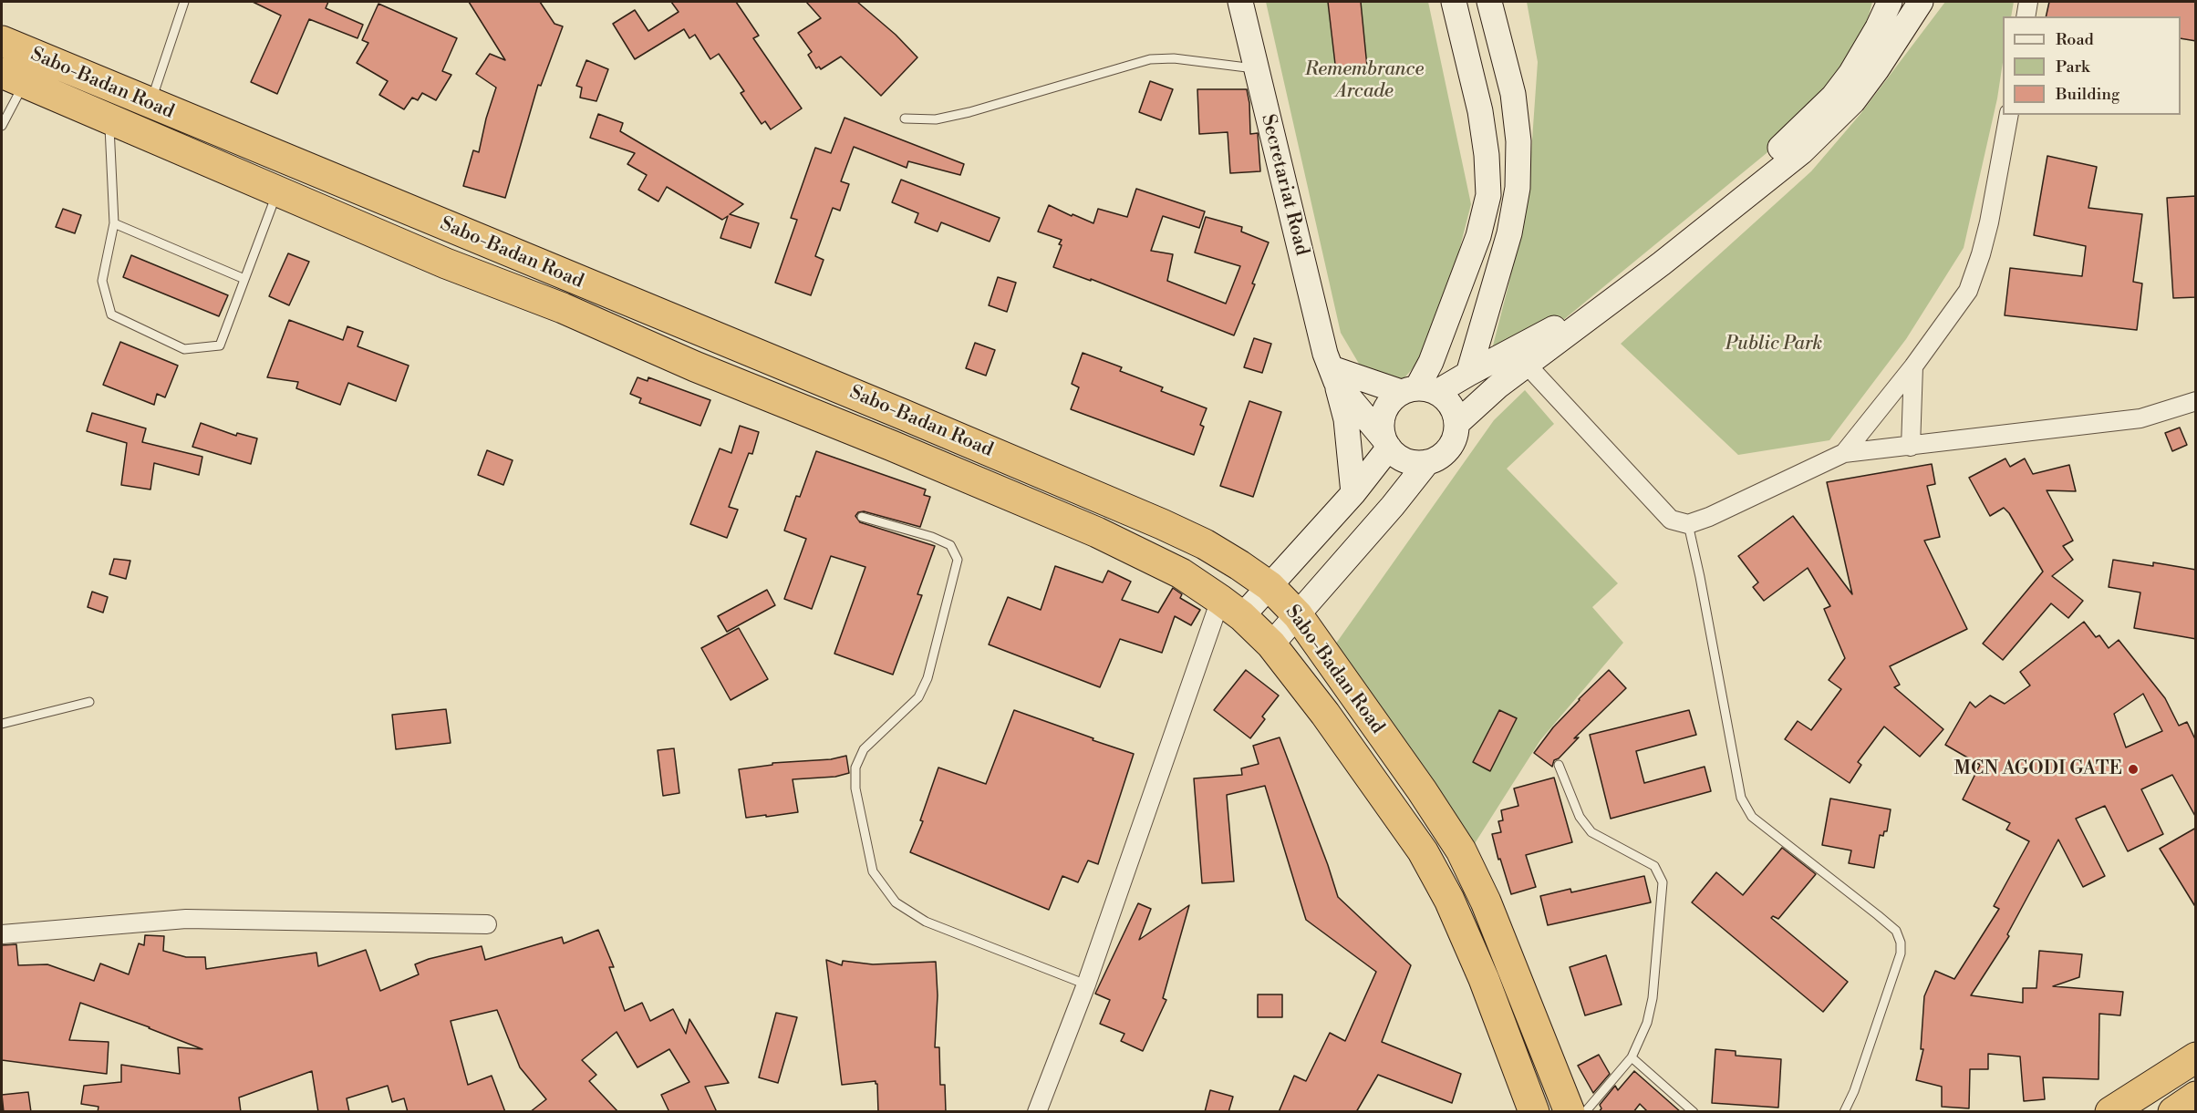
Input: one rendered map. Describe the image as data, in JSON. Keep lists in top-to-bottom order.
{
  "streets": {
    "highway": ["Sabo-Badan Road"],
    "main road": ["Secretariat Road"]
  },
  "parks": ["Remembrance Arcade", "Public Park"],
  "places": ["MCN AGODI GATE"],
  "legend": ["Road", "Park", "Building"]
}
